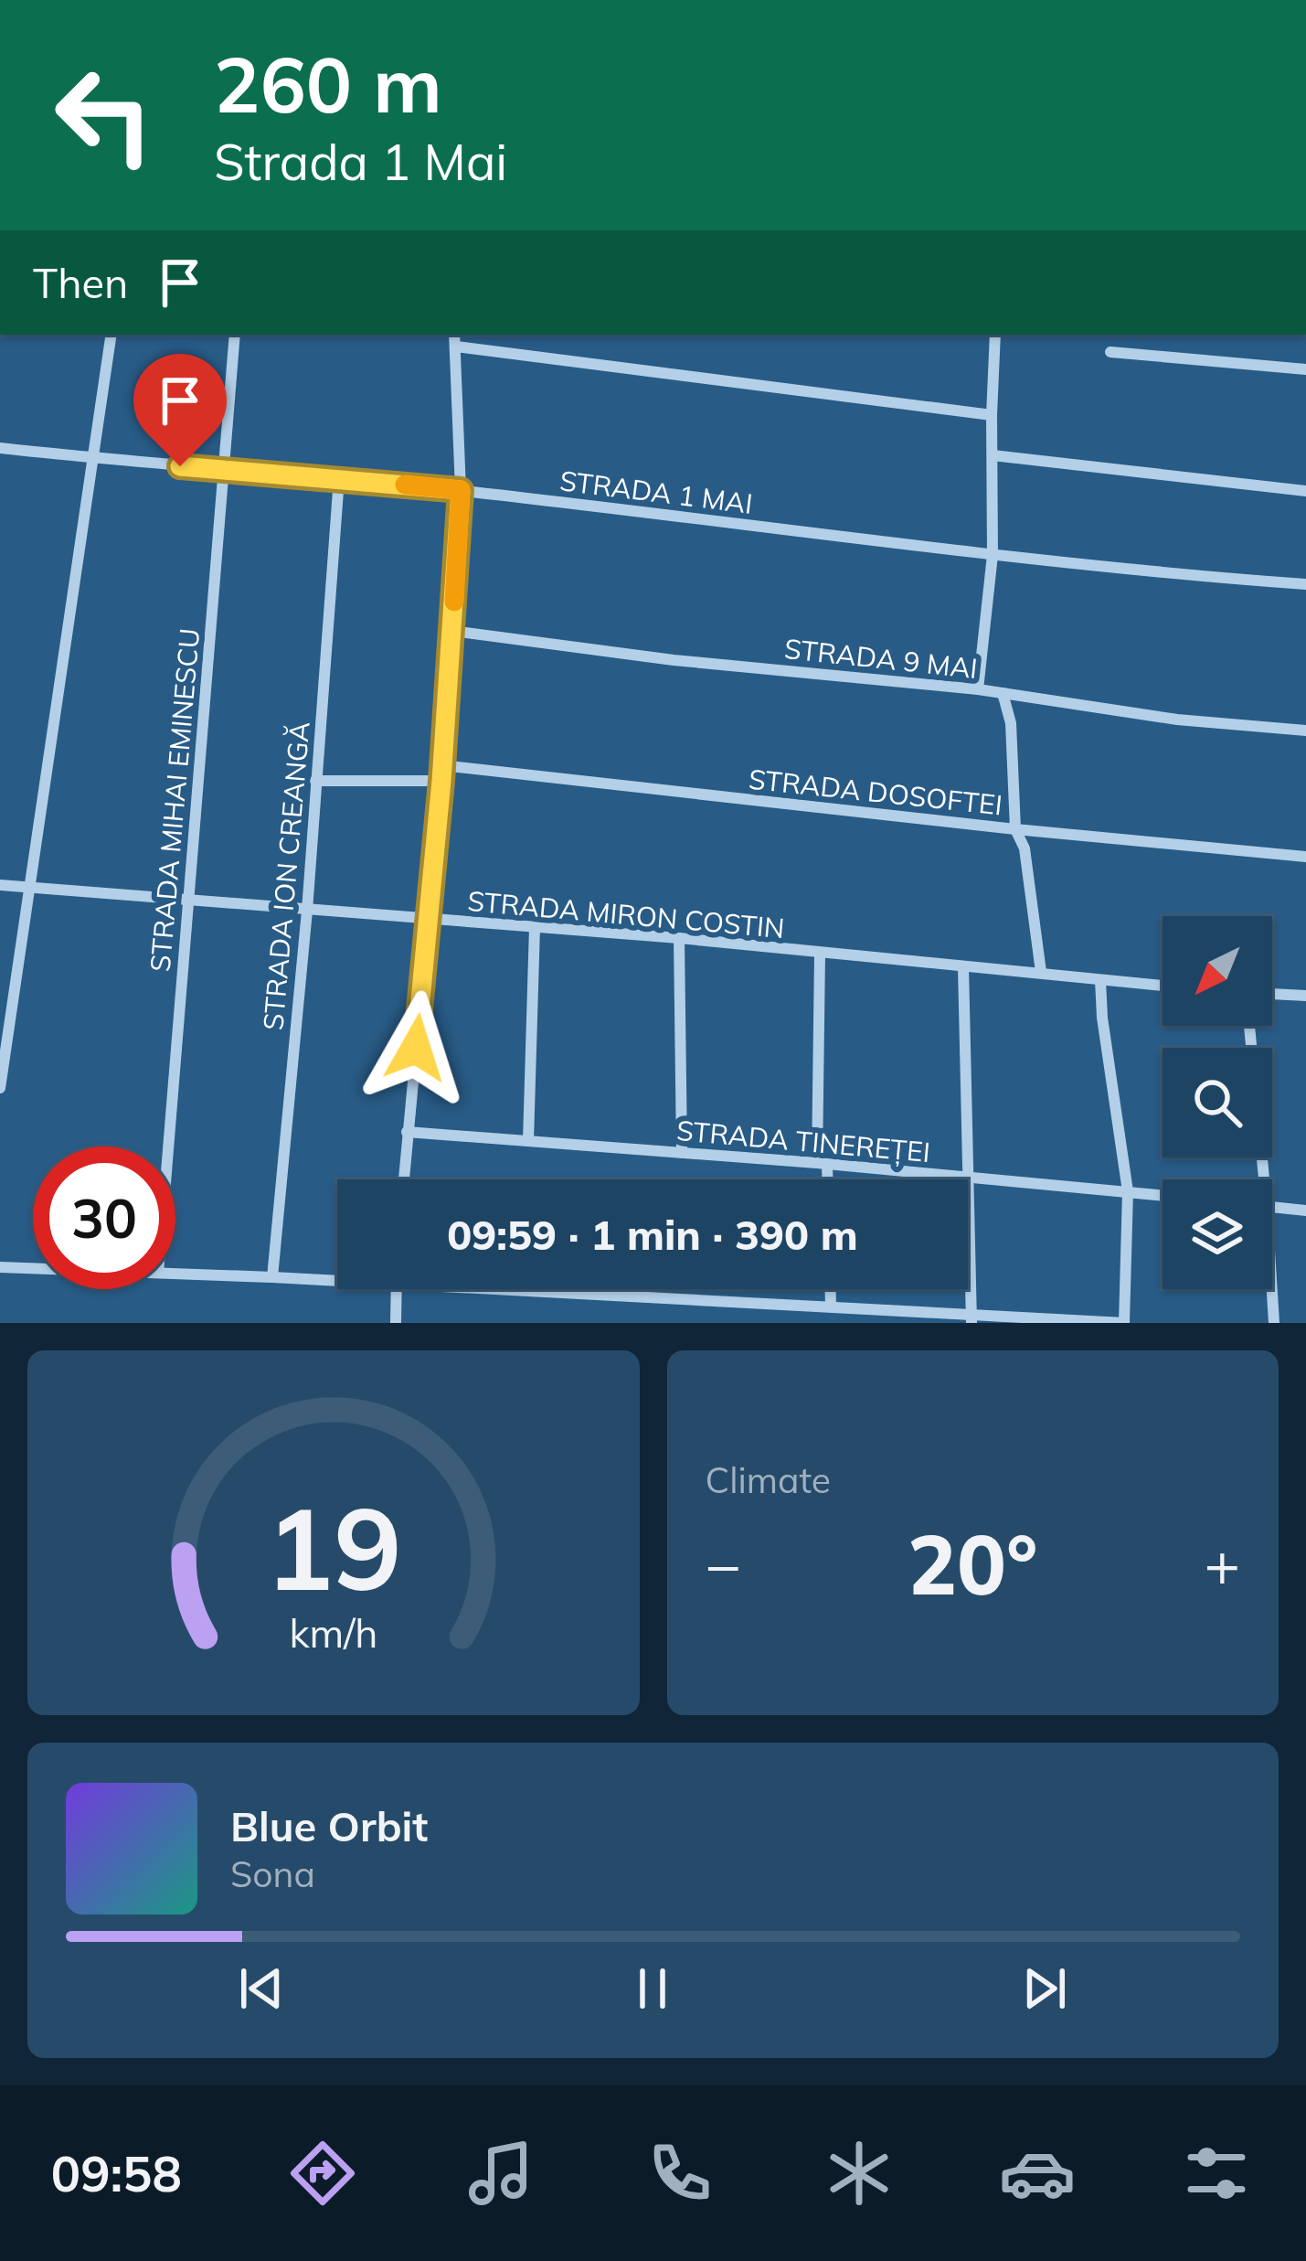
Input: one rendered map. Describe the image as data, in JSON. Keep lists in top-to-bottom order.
{
  "streets": {
    "street": [
      "STRADA 1 MAI",
      "STRADA 9 MAI",
      "STRADA DOSOFTEI",
      "STRADA MIHAI EMINESCU",
      "STRADA ION CREANGĂ",
      "STRADA MIRON COSTIN",
      "STRADA TINEREȚEI"
    ]
  },
  "crossings": [
    ["STRADA 1 MAI", "STRADA MIHAI EMINESCU"],
    ["STRADA 1 MAI", "STRADA ION CREANGĂ"],
    ["STRADA MIHAI EMINESCU", "STRADA MIRON COSTIN"],
    ["STRADA ION CREANGĂ", "STRADA MIRON COSTIN"]
  ],
  "north": "bottom left",
  "page": {
    "turn": ["260 m", "Strada 1 Mai"],
    "then": "Then",
    "limit": "30",
    "trip": "09:59 · 1 min · 390 m",
    "tile": "Climate",
    "heat": ["−", "20°", "+"],
    "song": ["Blue Orbit", "Sona"],
    "tabs": "09:58",
    "gauge": ["19", "km/h"]
  }
}
